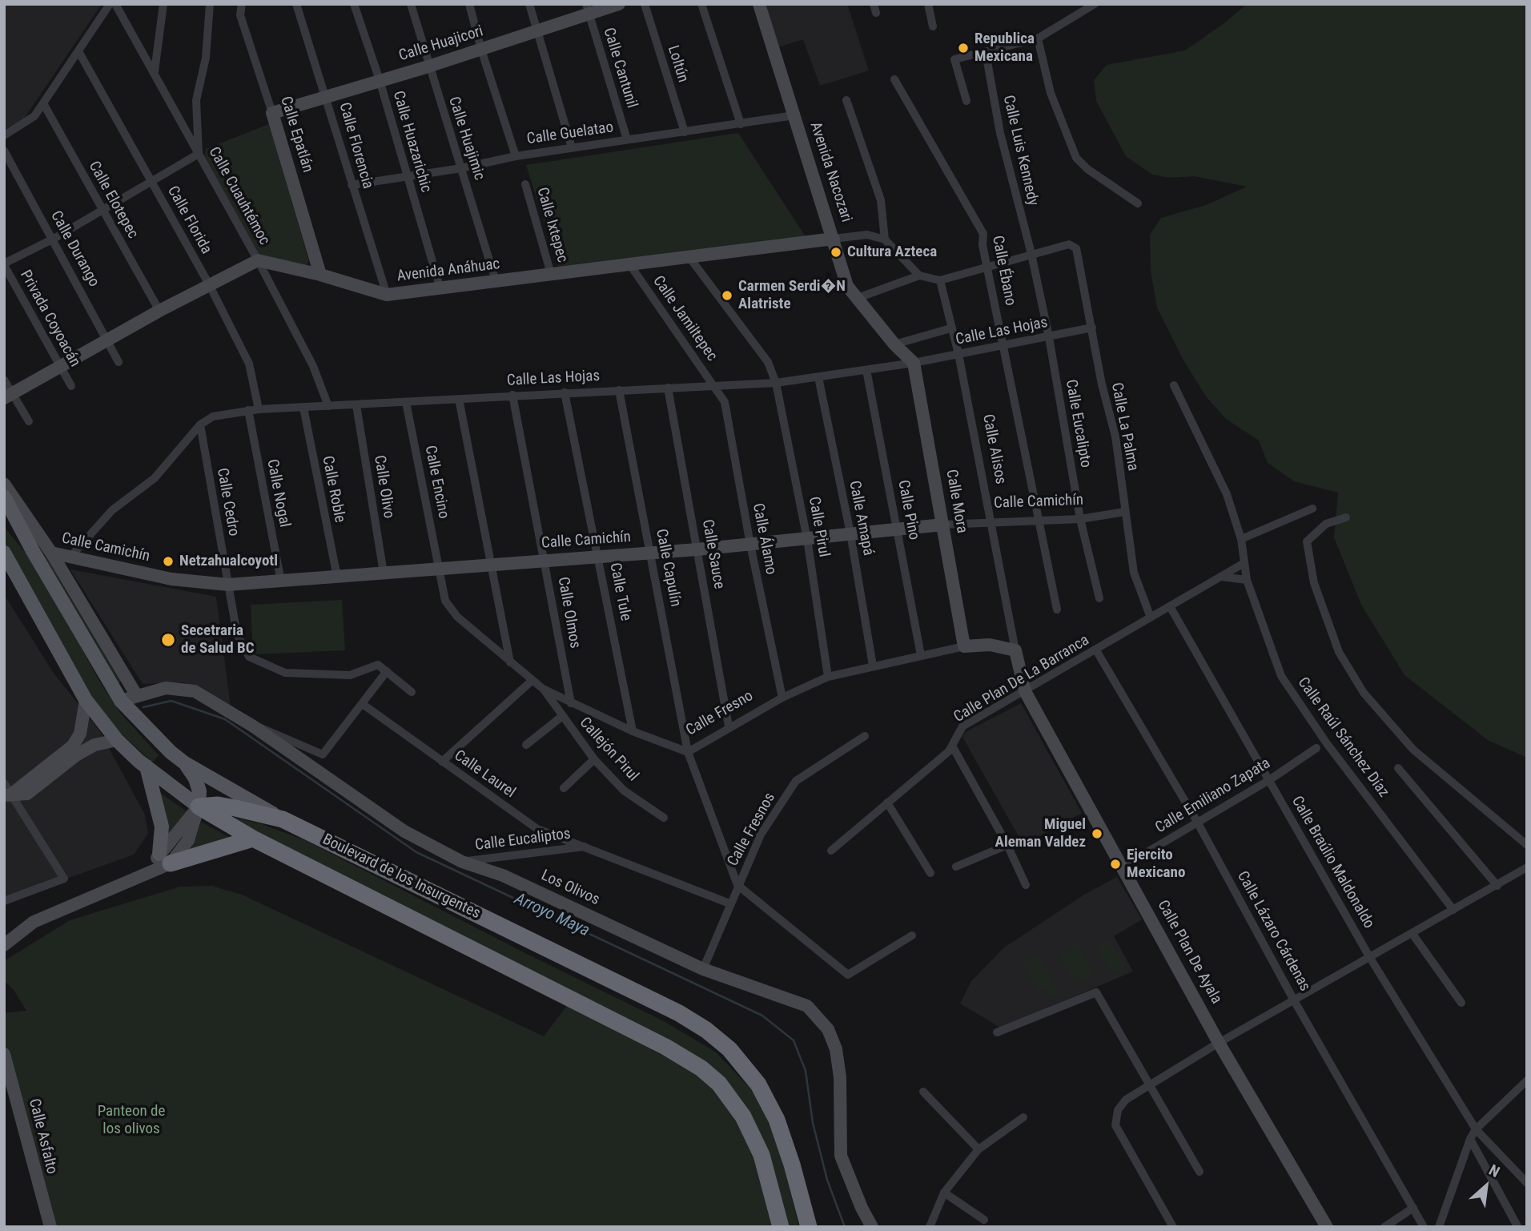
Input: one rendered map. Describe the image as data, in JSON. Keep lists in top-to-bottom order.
{
  "streets": {
    "highway": ["Boulevard de los Insurgentes"],
    "street": [
      "Calle Huajicori",
      "Loltún",
      "Calle Cantunil",
      "Calle Guelatao",
      "Calle Epatlán",
      "Calle Huajimic",
      "Calle Huazarichic",
      "Calle Florencia",
      "Calle Luis Kennedy",
      "Avenida Nacozari",
      "Calle Cuauhtémoc",
      "Calle Elotepec",
      "Calle Florida",
      "Calle Ixtepec",
      "Calle Durango",
      "Avenida Anáhuac",
      "Calle Ébano",
      "Privada Coyoacán",
      "Calle Jamiltepec",
      "Calle Las Hojas",
      "Calle Eucalipto",
      "Calle La Palma",
      "Calle Alisos",
      "Calle Encino",
      "Calle Olivo",
      "Calle Roble",
      "Calle Nogal",
      "Calle Mora",
      "Calle Cedro",
      "Calle Camichín",
      "Calle Pino",
      "Calle Amapá",
      "Calle Pirul",
      "Calle Álamo",
      "Calle Sauce",
      "Calle Capulín",
      "Calle Tule",
      "Calle Olmos",
      "Calle Plan De La Barranca",
      "Calle Fresno",
      "Calle Raúl Sánchez Díaz",
      "Callejón Pirul",
      "Calle Laurel",
      "Calle Emiliano Zapata",
      "Calle Fresnos",
      "Calle Eucaliptos",
      "Calle Braúlio Maldonaldo",
      "Los Olivos",
      "Calle Lázaro Cárdenas",
      "Calle Plan De Ayala",
      "Calle Asfalto"
    ]
  },
  "crossings": [
    ["Calle Huajicori", "Calle Cantunil"],
    ["Calle Huajicori", "Calle Epatlán"],
    ["Calle Huajicori", "Calle Huajimic"],
    ["Calle Huajicori", "Calle Huazarichic"],
    ["Calle Huajicori", "Calle Florencia"],
    ["Loltún", "Calle Guelatao"],
    ["Calle Cantunil", "Calle Guelatao"],
    ["Calle Guelatao", "Calle Huajimic"],
    ["Calle Guelatao", "Calle Huazarichic"],
    ["Calle Guelatao", "Calle Florencia"],
    ["Calle Guelatao", "Avenida Nacozari"],
    ["Calle Epatlán", "Avenida Anáhuac"],
    ["Calle Huajimic", "Avenida Anáhuac"],
    ["Calle Huazarichic", "Avenida Anáhuac"],
    ["Calle Florencia", "Avenida Anáhuac"],
    ["Calle Luis Kennedy", "Calle Eucalipto"],
    ["Calle Luis Kennedy", "Calle La Palma"],
    ["Avenida Nacozari", "Avenida Anáhuac"],
    ["Avenida Nacozari", "Calle Las Hojas"],
    ["Avenida Nacozari", "Calle Mora"],
    ["Calle Cuauhtémoc", "Avenida Anáhuac"],
    ["Calle Cuauhtémoc", "Calle Las Hojas"],
    ["Calle Florida", "Calle Las Hojas"],
    ["Calle Ixtepec", "Avenida Anáhuac"],
    ["Avenida Anáhuac", "Calle Jamiltepec"],
    ["Calle Ébano", "Calle Las Hojas"],
    ["Calle Ébano", "Calle Camichín"],
    ["Calle Jamiltepec", "Calle Las Hojas"],
    ["Calle Jamiltepec", "Calle Álamo"],
    ["Calle Las Hojas", "Calle Eucalipto"],
    ["Calle Las Hojas", "Calle La Palma"],
    ["Calle Las Hojas", "Calle Alisos"],
    ["Calle Las Hojas", "Calle Encino"],
    ["Calle Las Hojas", "Calle Olivo"],
    ["Calle Las Hojas", "Calle Roble"],
    ["Calle Las Hojas", "Calle Nogal"],
    ["Calle Las Hojas", "Calle Mora"],
    ["Calle Las Hojas", "Calle Cedro"],
    ["Calle Las Hojas", "Calle Camichín"],
    ["Calle Las Hojas", "Calle Pino"],
    ["Calle Las Hojas", "Calle Amapá"],
    ["Calle Las Hojas", "Calle Pirul"],
    ["Calle Las Hojas", "Calle Álamo"],
    ["Calle Las Hojas", "Calle Sauce"],
    ["Calle Las Hojas", "Calle Capulín"],
    ["Calle Las Hojas", "Calle Tule"],
    ["Calle Las Hojas", "Calle Olmos"],
    ["Calle Eucalipto", "Calle La Palma"],
    ["Calle Eucalipto", "Calle Camichín"],
    ["Calle La Palma", "Calle Camichín"],
    ["Calle La Palma", "Calle Plan De La Barranca"],
    ["Calle Alisos", "Calle Camichín"],
    ["Calle Alisos", "Calle Plan De La Barranca"],
    ["Calle Alisos", "Calle Fresno"],
    ["Calle Alisos", "Calle Plan De Ayala"],
    ["Calle Encino", "Calle Camichín"],
    ["Calle Encino", "Calle Fresno"],
    ["Calle Olivo", "Calle Camichín"],
    ["Calle Roble", "Calle Camichín"],
    ["Calle Nogal", "Calle Camichín"],
    ["Calle Mora", "Calle Camichín"],
    ["Calle Mora", "Calle Fresno"],
    ["Calle Cedro", "Calle Camichín"],
    ["Calle Camichín", "Calle Pino"],
    ["Calle Camichín", "Calle Amapá"],
    ["Calle Camichín", "Calle Pirul"],
    ["Calle Camichín", "Calle Álamo"],
    ["Calle Camichín", "Calle Sauce"],
    ["Calle Camichín", "Calle Capulín"],
    ["Calle Camichín", "Calle Tule"],
    ["Calle Camichín", "Calle Olmos"],
    ["Calle Camichín", "Calle Fresno"],
    ["Calle Pino", "Calle Fresno"],
    ["Calle Amapá", "Calle Fresno"],
    ["Calle Pirul", "Calle Fresno"],
    ["Calle Álamo", "Calle Fresno"],
    ["Calle Sauce", "Calle Fresno"],
    ["Calle Capulín", "Calle Fresno"],
    ["Calle Tule", "Calle Fresno"],
    ["Calle Olmos", "Calle Fresno"],
    ["Calle Plan De La Barranca", "Calle Raúl Sánchez Díaz"],
    ["Calle Plan De La Barranca", "Calle Braúlio Maldonaldo"],
    ["Calle Plan De La Barranca", "Calle Lázaro Cárdenas"],
    ["Calle Plan De La Barranca", "Calle Plan De Ayala"],
    ["Calle Fresno", "Callejón Pirul"],
    ["Calle Laurel", "Calle Fresnos"],
    ["Calle Laurel", "Calle Eucaliptos"],
    ["Calle Emiliano Zapata", "Calle Braúlio Maldonaldo"],
    ["Calle Emiliano Zapata", "Calle Lázaro Cárdenas"],
    ["Calle Emiliano Zapata", "Calle Plan De Ayala"],
    ["Calle Fresnos", "Los Olivos"],
    ["Calle Eucaliptos", "Los Olivos"],
    ["Boulevard de los Insurgentes", "Los Olivos"]
  ],
  "water": ["Arroyo Maya"],
  "parks": ["Panteon de los olivos"],
  "places": [
    "Republica Mexicana",
    "Cultura Azteca",
    "Carmen Serdi�N Alatriste",
    "Netzahualcoyotl",
    "Secetraria de Salud BC",
    "Miguel Aleman Valdez",
    "Ejercito Mexicano"
  ],
  "north": "top right"
}
